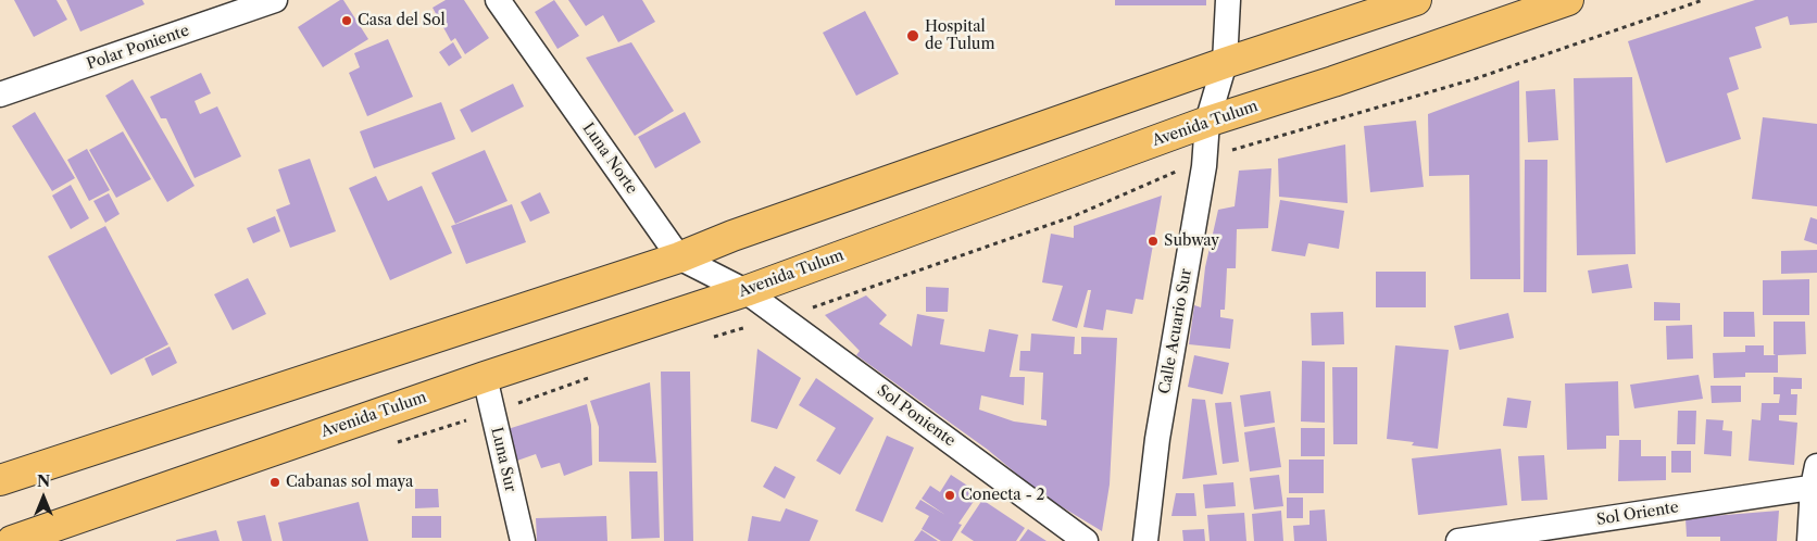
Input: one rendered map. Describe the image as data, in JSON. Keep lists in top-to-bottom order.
{
  "streets": {
    "main road": ["Avenida Tulum"],
    "street": [
      "Polar Poniente",
      "Luna Norte",
      "Calle Acuario Sur",
      "Sol Poniente",
      "Luna Sur",
      "Sol Oriente"
    ]
  },
  "crossings": [
    ["Avenida Tulum", "Luna Norte"],
    ["Avenida Tulum", "Calle Acuario Sur"],
    ["Avenida Tulum", "Sol Poniente"],
    ["Avenida Tulum", "Luna Sur"],
    ["Luna Norte", "Sol Poniente"]
  ],
  "places": [
    "Casa del Sol",
    "Hospital de Tulum",
    "Subway",
    "Cabanas sol maya",
    "Conecta - 2"
  ],
  "north": "top"
}
